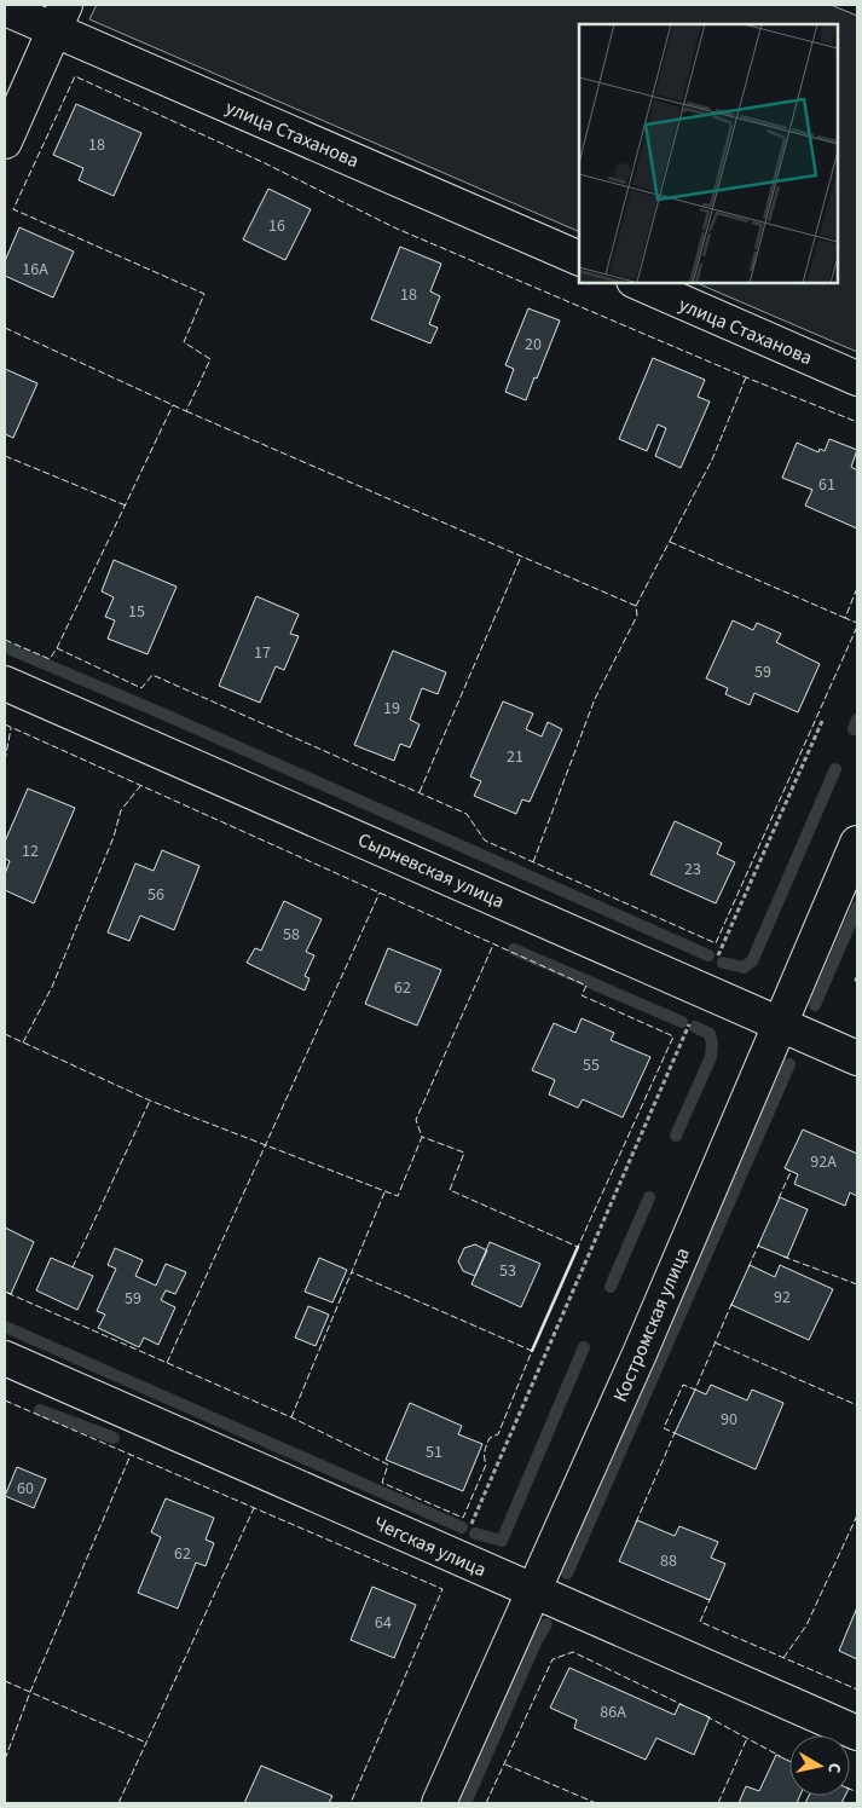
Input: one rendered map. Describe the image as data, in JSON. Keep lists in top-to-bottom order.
{
  "streets": {
    "street": [
      "улица Стаханова",
      "Сырневская улица",
      "Костромская улица",
      "Чегская улица"
    ]
  },
  "crossings": [
    ["Сырневская улица", "Костромская улица"],
    ["Костромская улица", "Чегская улица"]
  ],
  "house_numbers": [
    "18",
    "16",
    "16А",
    "18",
    "20",
    "61",
    "15",
    "17",
    "59",
    "19",
    "21",
    "12",
    "23",
    "56",
    "58",
    "62",
    "55",
    "92А",
    "53",
    "92",
    "59",
    "90",
    "51",
    "60",
    "62",
    "88",
    "64",
    "86А"
  ],
  "north": "right"
}
